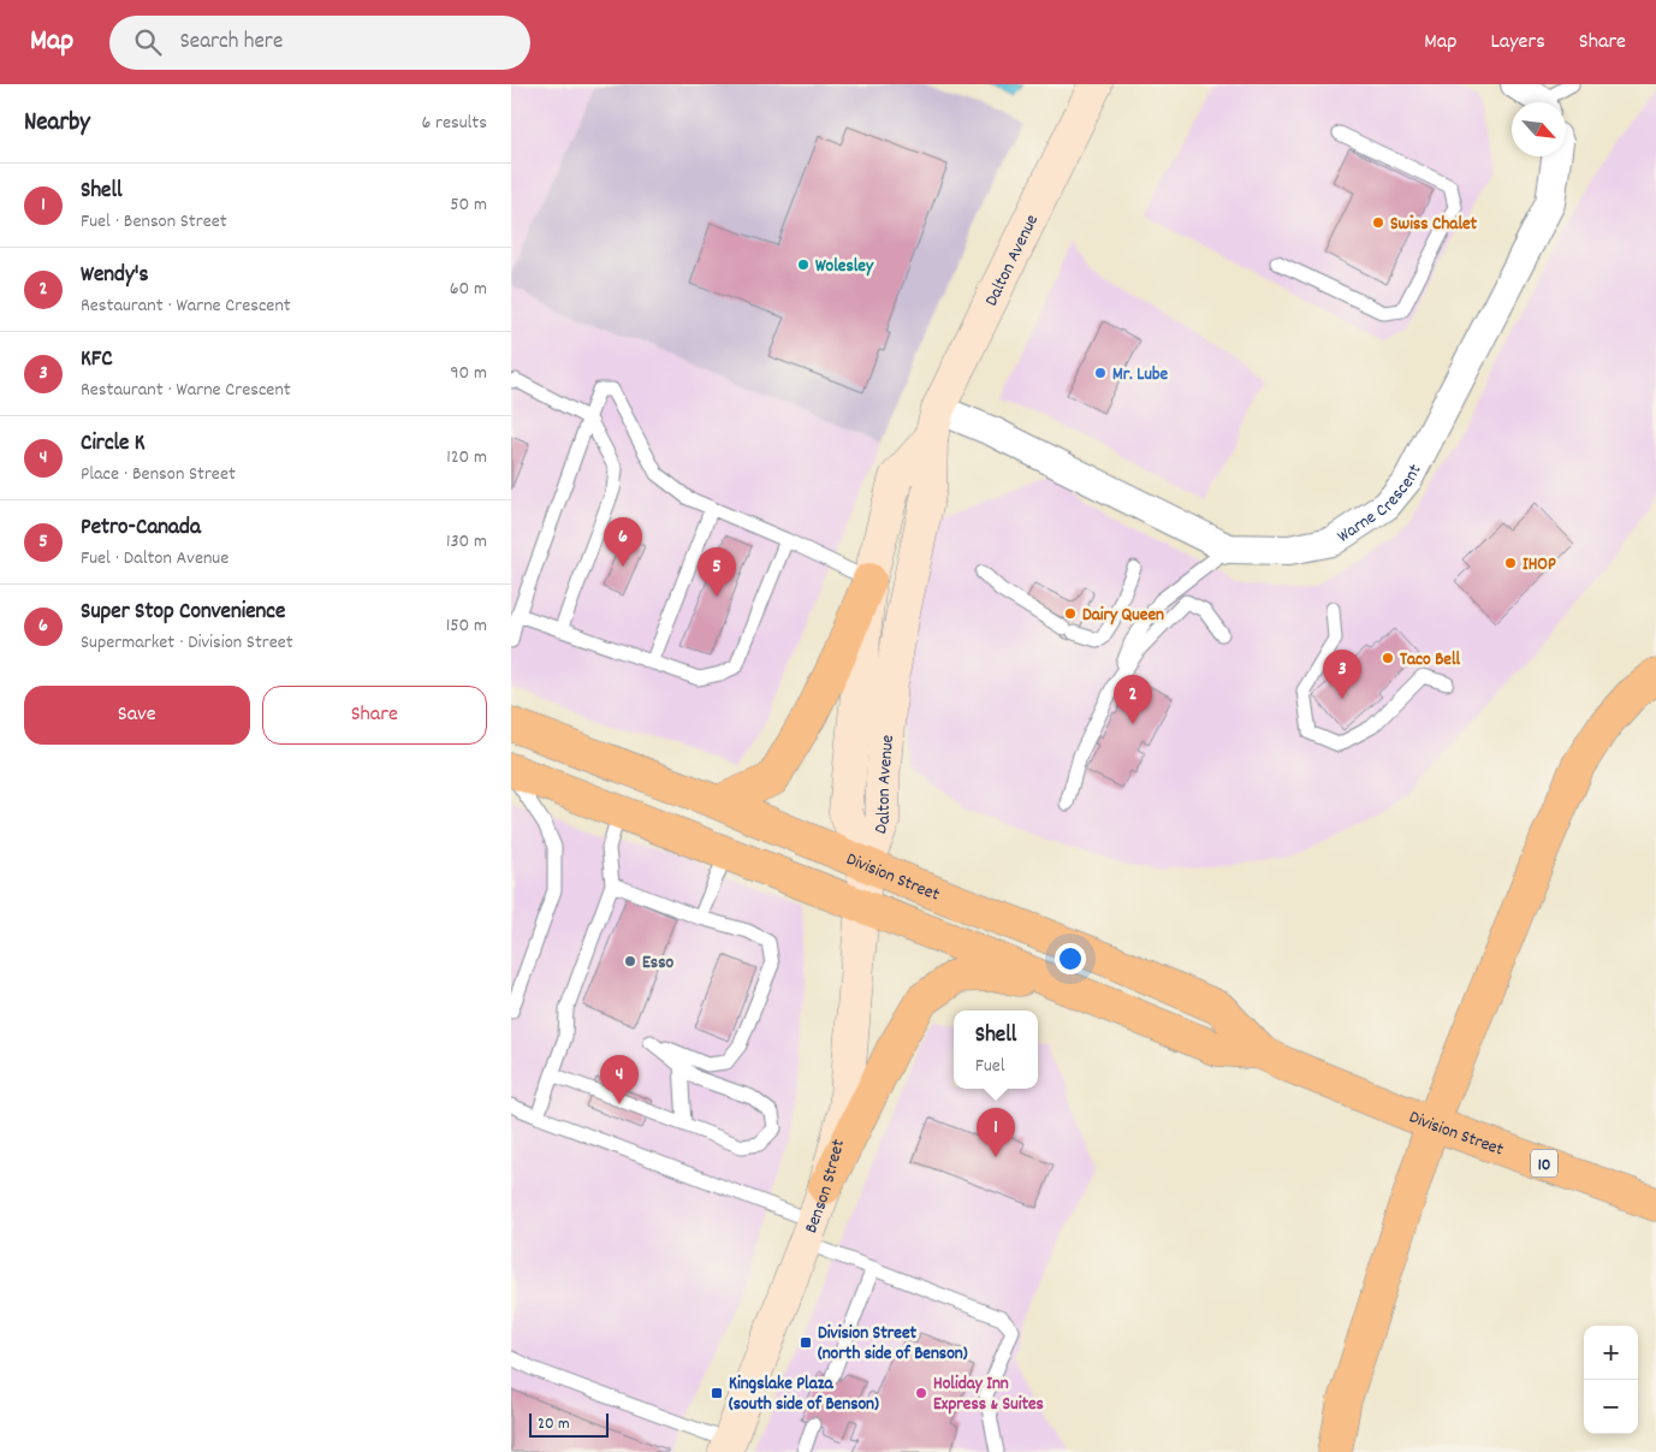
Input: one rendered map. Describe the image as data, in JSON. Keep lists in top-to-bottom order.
{
  "streets": {
    "main road": ["Division Street", "10"],
    "street": ["Dalton Avenue", "Warne Crescent", "Benson Street"]
  },
  "crossings": [
    ["Dalton Avenue", "Warne Crescent"],
    ["Dalton Avenue", "Division Street"],
    ["Dalton Avenue", "Benson Street"],
    ["Division Street", "Benson Street"]
  ],
  "places": {
    "other": [
      "Swiss Chalet",
      "Wolesley",
      "Mr. Lube",
      "IHOP",
      "Dairy Queen",
      "Taco Bell",
      "Esso",
      "Holiday Inn Express & Suites"
    ],
    "transit": ["Division Street (north side of Benson)", "Kingslake Plaza (south side of Benson)"]
  },
  "scale_bar": "20 m",
  "north": "bottom right",
  "page": {
    "header": "Map",
    "search": "Search here",
    "nav": ["Map", "Layers", "Share"],
    "heading": ["Nearby", "6 results"],
    "list": [
      {
        "mark": "1",
        "name": "Shell",
        "note": "Fuel · Benson Street",
        "value": "50 m"
      },
      {
        "mark": "2",
        "name": "Wendy's",
        "note": "Restaurant · Warne Crescent",
        "value": "60 m"
      },
      {
        "mark": "3",
        "name": "KFC",
        "note": "Restaurant · Warne Crescent",
        "value": "90 m"
      },
      {
        "mark": "4",
        "name": "Circle K",
        "note": "Place · Benson Street",
        "value": "120 m"
      },
      {
        "mark": "5",
        "name": "Petro-Canada",
        "note": "Fuel · Dalton Avenue",
        "value": "130 m"
      },
      {
        "mark": "6",
        "name": "Super Stop Convenience",
        "note": "Supermarket · Division Street",
        "value": "150 m"
      }
    ],
    "pins": [
      "6",
      "5",
      "3",
      "2",
      "4",
      "1"
    ],
    "buttons": ["Save", "Share"],
    "popup": ["Shell", "Fuel"],
    "map_buttons": ["+", "−"],
    "scale": "20 m"
  }
}
